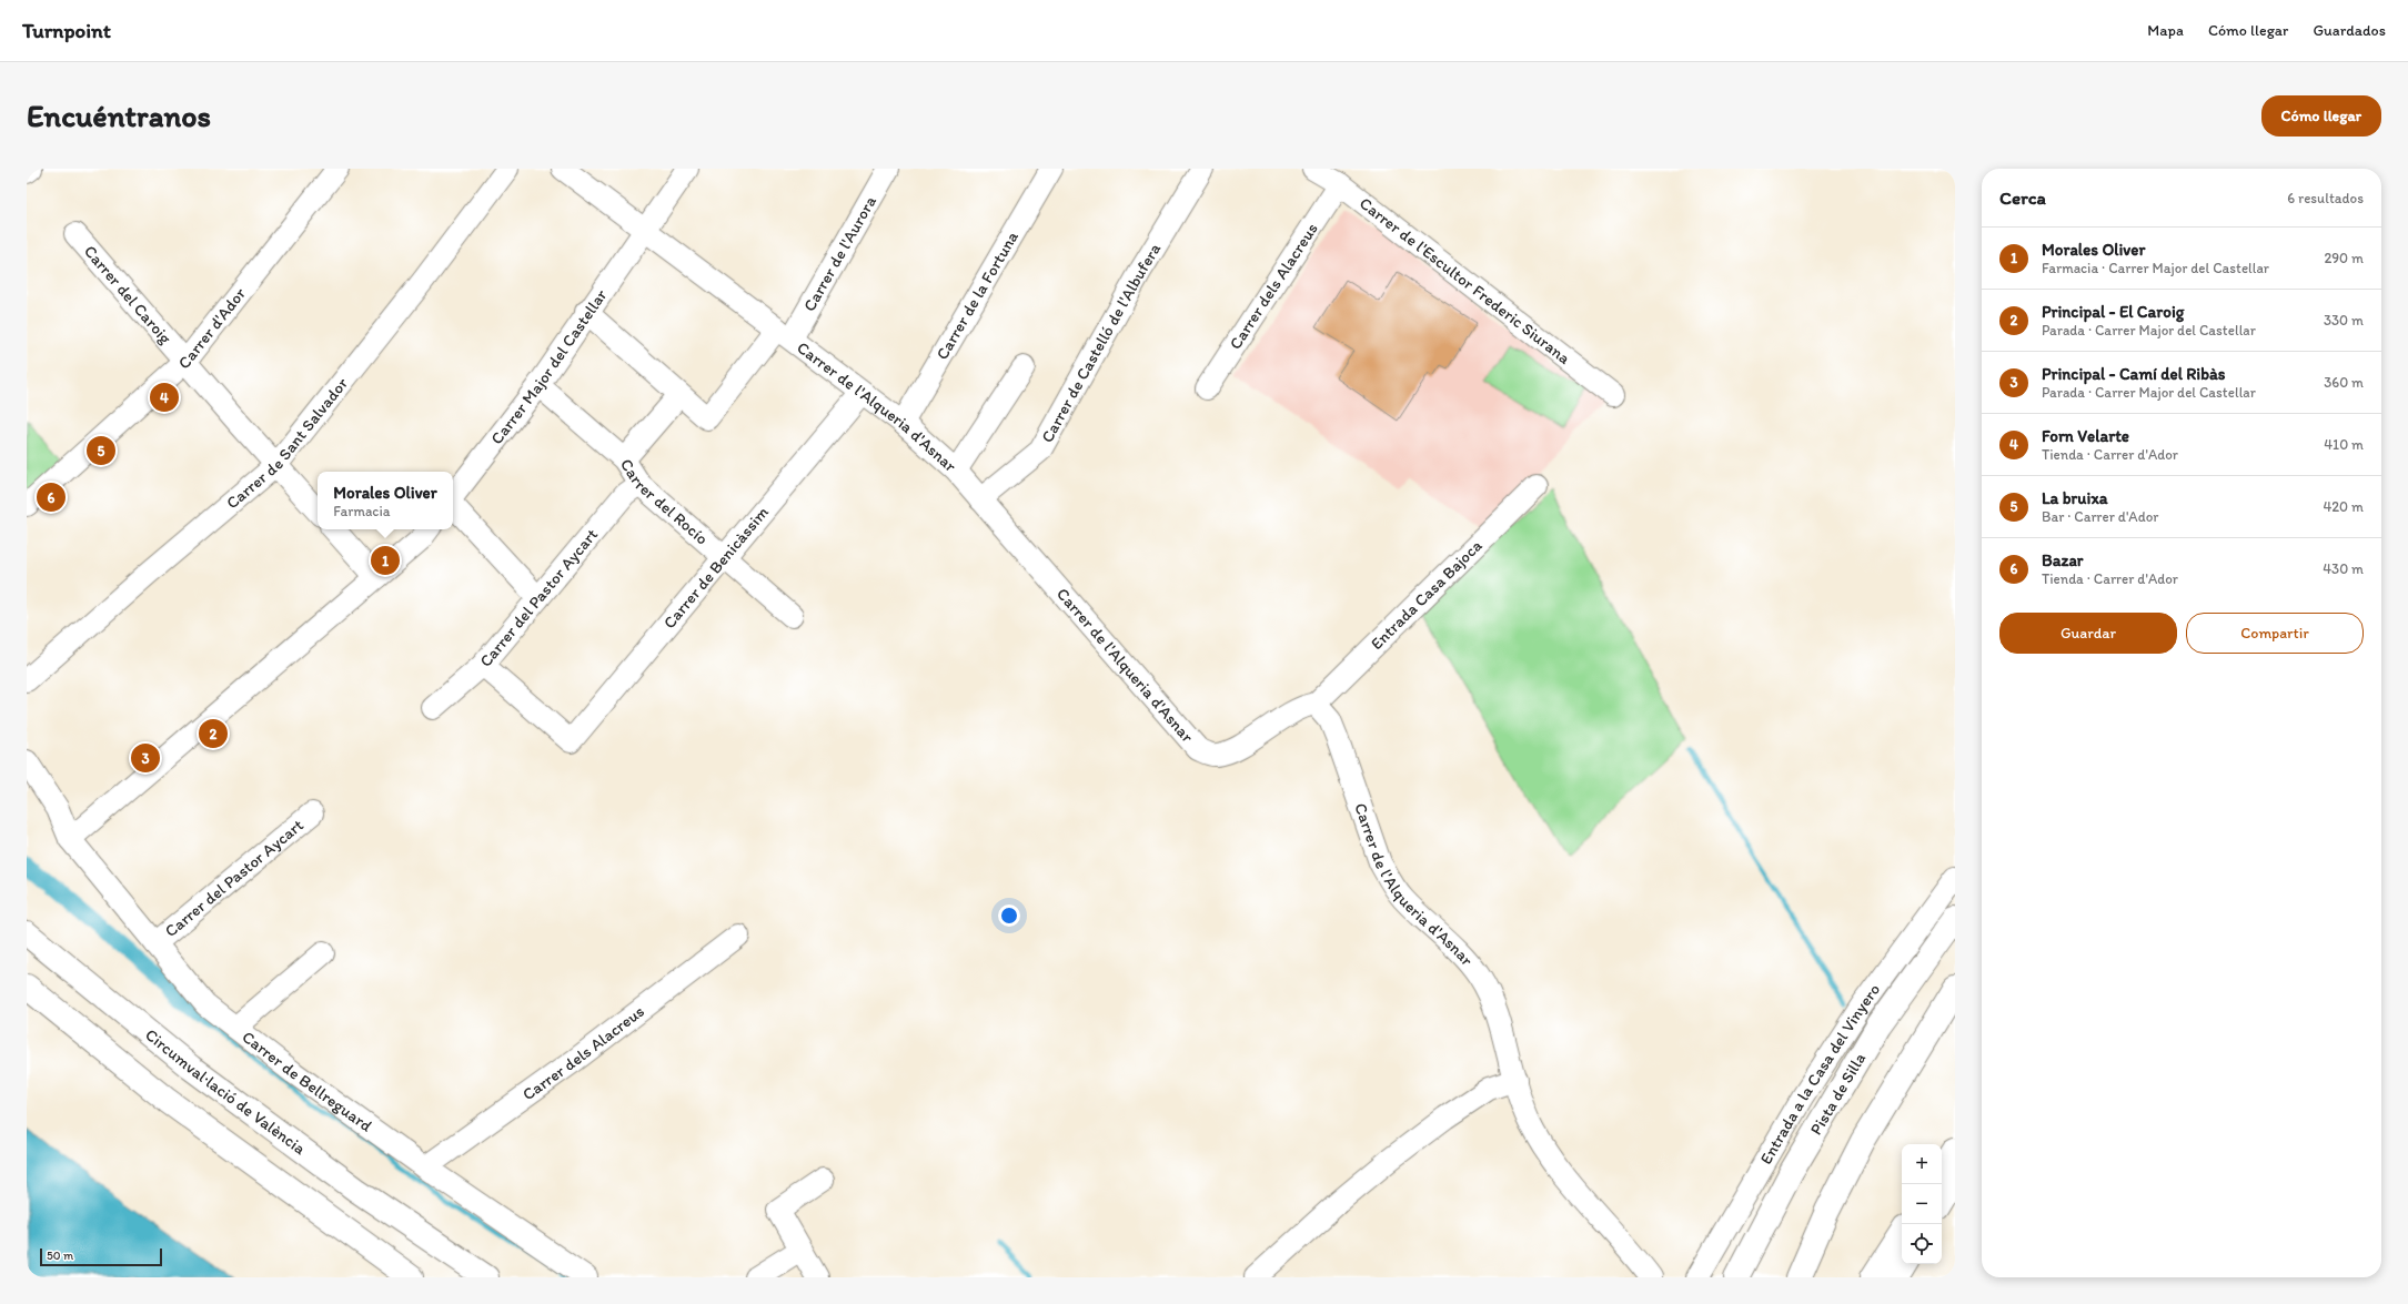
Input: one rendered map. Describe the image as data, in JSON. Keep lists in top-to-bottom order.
{
  "streets": {
    "highway": ["Circumval·lació de València", "Pista de Silla"],
    "street": [
      "Carrer de l'Aurora",
      "Carrer de l'Escultor Frederic Siurana",
      "Carrer dels Alacreus",
      "Carrer del Caroig",
      "Carrer de la Fortuna",
      "Carrer d'Ador",
      "Carrer de Castelló de l'Albufera",
      "Carrer Major del Castellar",
      "Carrer de l'Alqueria d'Asnar",
      "Carrer de Sant Salvador",
      "Carrer del Rocío",
      "Carrer de Benicàssim",
      "Entrada Casa Bajoca",
      "Carrer del Pastor Aycart",
      "Entrada a la Casa del Vinyero",
      "Carrer de Bellreguard"
    ]
  },
  "crossings": [
    ["Carrer de l'Aurora", "Carrer de l'Alqueria d'Asnar"],
    ["Carrer de l'Escultor Frederic Siurana", "Carrer dels Alacreus"],
    ["Carrer dels Alacreus", "Carrer de Bellreguard"],
    ["Carrer del Caroig", "Carrer d'Ador"],
    ["Carrer del Caroig", "Carrer de Sant Salvador"],
    ["Carrer de la Fortuna", "Carrer de l'Alqueria d'Asnar"],
    ["Carrer de Castelló de l'Albufera", "Carrer de l'Alqueria d'Asnar"],
    ["Carrer Major del Castellar", "Carrer de l'Alqueria d'Asnar"],
    ["Carrer Major del Castellar", "Carrer del Rocío"],
    ["Carrer de l'Alqueria d'Asnar", "Carrer de Benicàssim"],
    ["Carrer de l'Alqueria d'Asnar", "Entrada Casa Bajoca"],
    ["Carrer del Rocío", "Carrer de Benicàssim"],
    ["Carrer del Rocío", "Carrer del Pastor Aycart"],
    ["Carrer de Benicàssim", "Carrer del Pastor Aycart"],
    ["Carrer del Pastor Aycart", "Carrer de Bellreguard"]
  ],
  "scale_bar": "50 m",
  "page": {
    "header": "Turnpoint",
    "nav": ["Mapa", "Cómo llegar", "Guardados"],
    "buttons": [
      "Cómo llegar",
      ["Guardar", "Compartir"]
    ],
    "title": "Encuéntranos",
    "heading": ["Cerca", "6 resultados"],
    "list": [
      {
        "mark": "1",
        "name": "Morales Oliver",
        "note": "Farmacia · Carrer Major del Castellar",
        "value": "290 m"
      },
      {
        "mark": "2",
        "name": "Principal - El Caroig",
        "note": "Parada · Carrer Major del Castellar",
        "value": "330 m"
      },
      {
        "mark": "3",
        "name": "Principal - Camí del Ribàs",
        "note": "Parada · Carrer Major del Castellar",
        "value": "360 m"
      },
      {
        "mark": "4",
        "name": "Forn Velarte",
        "note": "Tienda · Carrer d'Ador",
        "value": "410 m"
      },
      {
        "mark": "5",
        "name": "La bruixa",
        "note": "Bar · Carrer d'Ador",
        "value": "420 m"
      },
      {
        "mark": "6",
        "name": "Bazar",
        "note": "Tienda · Carrer d'Ador",
        "value": "430 m"
      }
    ],
    "pins": [
      "4",
      "5",
      "6",
      "1",
      "2",
      "3"
    ],
    "popup": ["Morales Oliver", "Farmacia"],
    "map_buttons": ["+", "−"],
    "scale": "50 m"
  }
}
